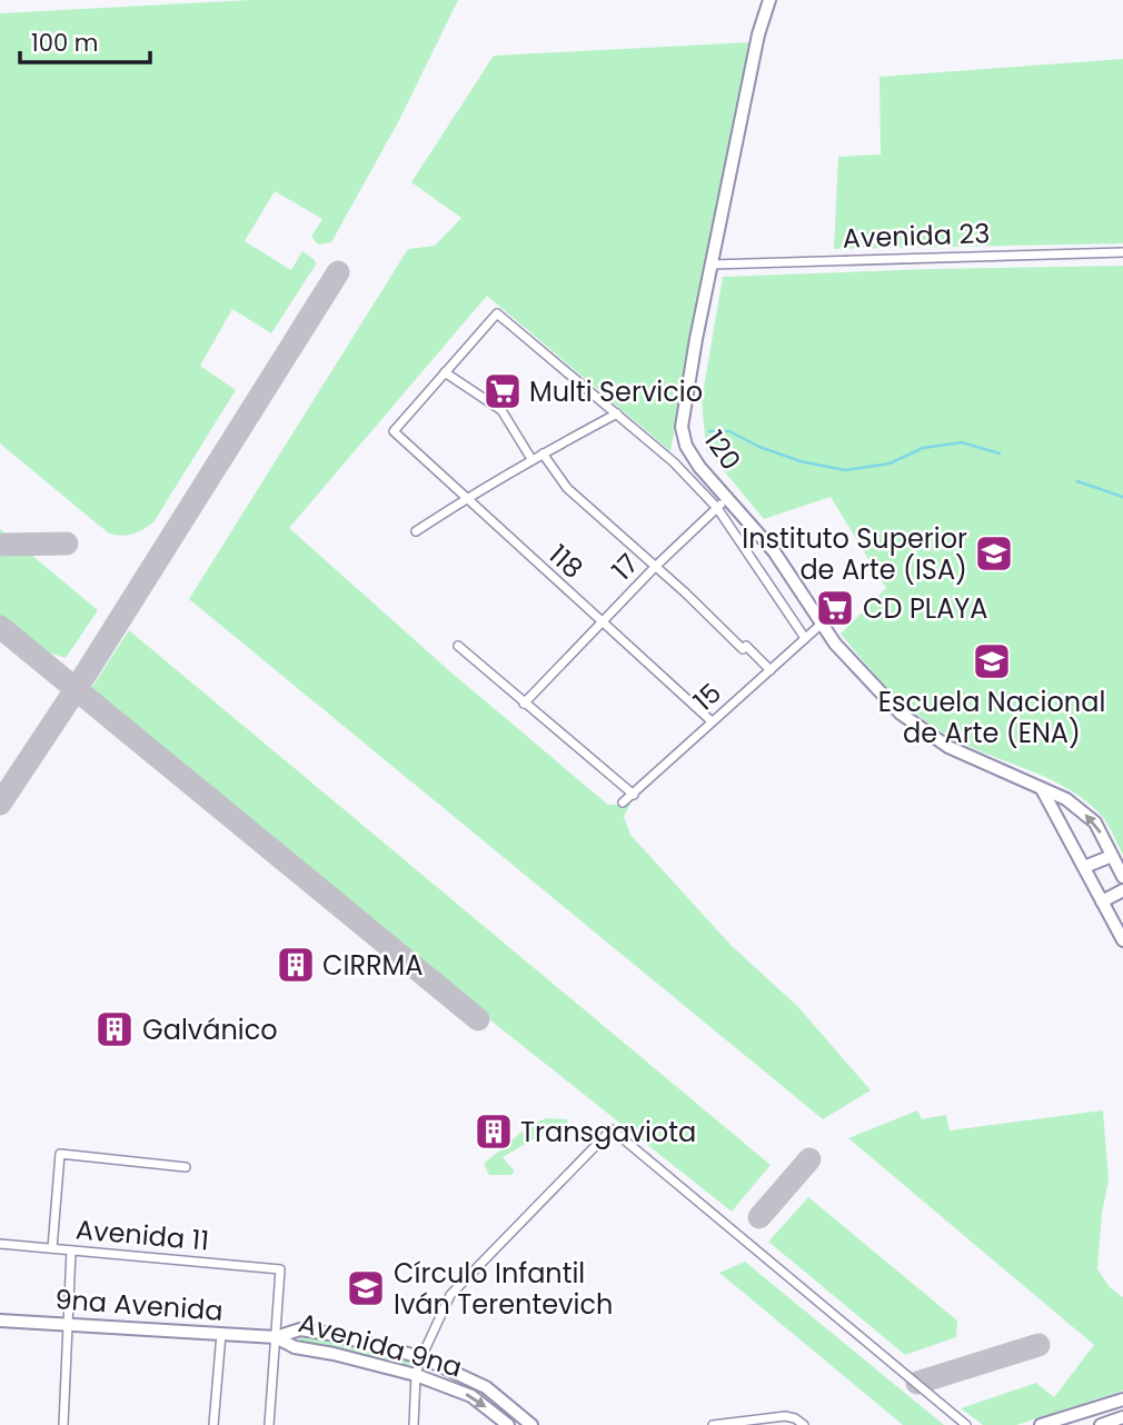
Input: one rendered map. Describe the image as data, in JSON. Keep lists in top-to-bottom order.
{
  "streets": {
    "main road": ["120", "9na Avenida", "Avenida 9na"],
    "street": [
      "Avenida 23",
      "118",
      "17",
      "15",
      "Avenida 11"
    ]
  },
  "crossings": [
    ["Avenida 23", "120"],
    ["120", "118"],
    ["120", "17"],
    ["120", "15"],
    ["118", "17"],
    ["118", "15"],
    ["Avenida 11", "9na Avenida"],
    ["Avenida 11", "Avenida 9na"],
    ["9na Avenida", "Avenida 9na"]
  ],
  "places": {
    "supermarket": ["Multi Servicio", "CD PLAYA"],
    "school or university": ["Instituto Superior de Arte (ISA)", "Escuela Nacional de Arte (ENA)", "Círculo Infantil Iván Terentevich"],
    "building": ["CIRRMA", "Galvánico", "Transgaviota"]
  },
  "scale_bar": "100 m"
}
